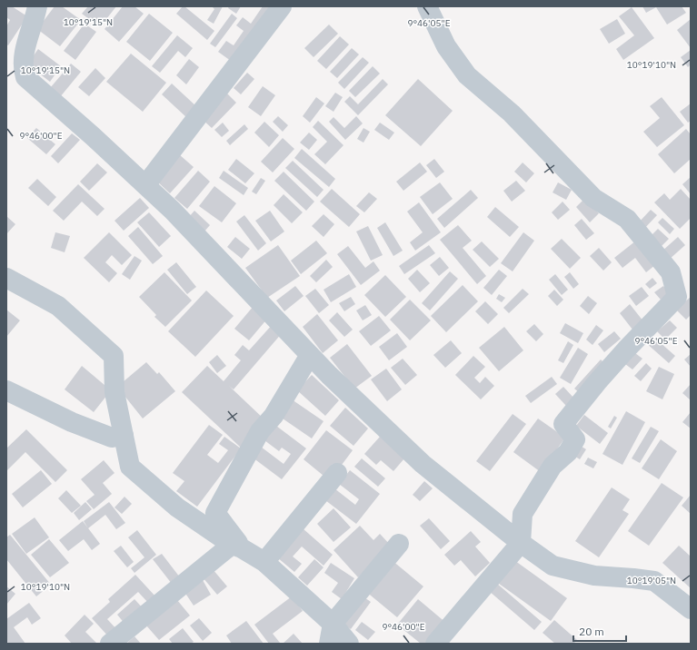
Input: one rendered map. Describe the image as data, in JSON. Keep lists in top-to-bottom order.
{
  "scale_bar": "20 m",
  "coordinates": [
    "10°19'15\"N",
    "9°46'05\"E",
    "10°19'10\"N",
    "9°46'00\"E",
    "10°19'05\"N"
  ]
}
